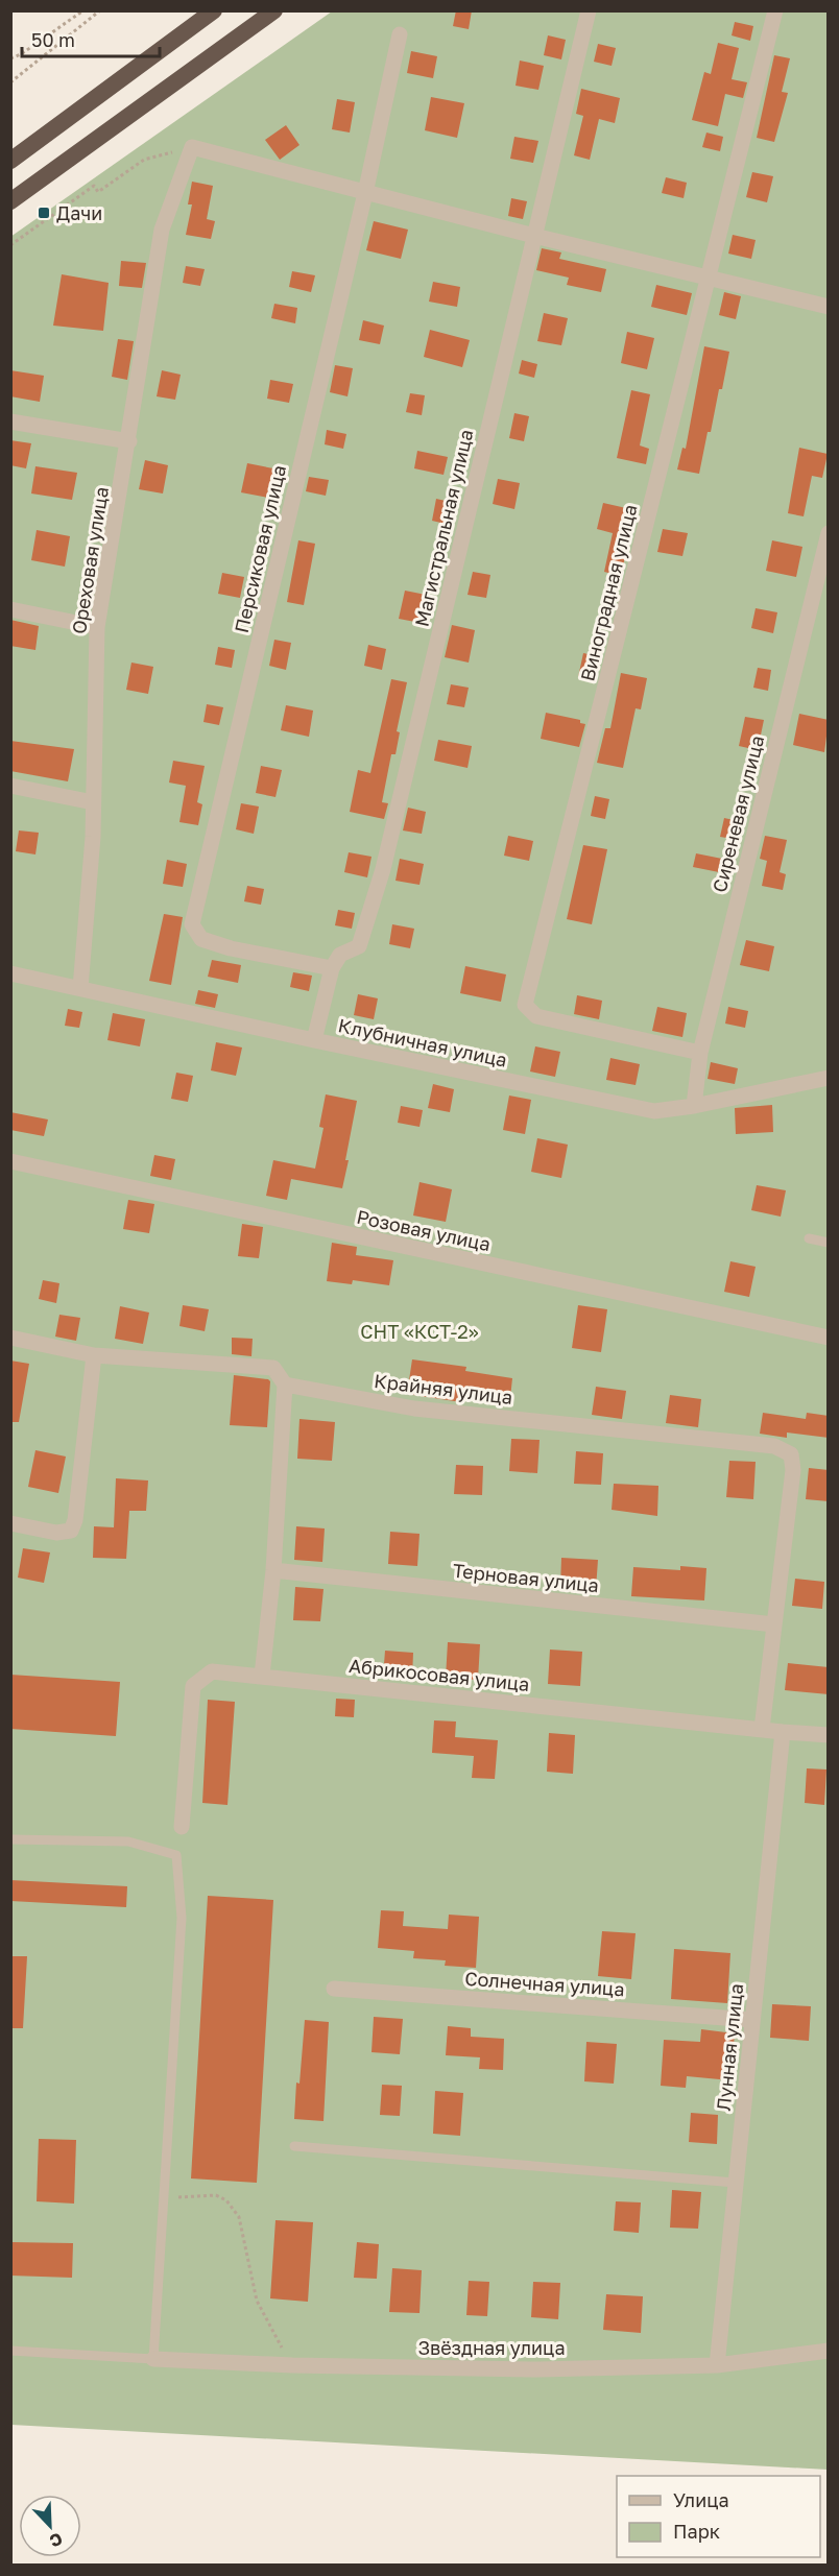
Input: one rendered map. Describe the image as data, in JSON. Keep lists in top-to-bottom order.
{
  "streets": {
    "street": [
      "Магистральная улица",
      "Персиковая улица",
      "Ореховая улица",
      "Виноградная улица",
      "Сиреневая улица",
      "Клубничная улица",
      "Розовая улица",
      "Крайняя улица",
      "Терновая улица",
      "Абрикосовая улица",
      "Солнечная улица",
      "Лунная улица",
      "Звёздная улица"
    ]
  },
  "crossings": [
    ["Магистральная улица", "Персиковая улица"],
    ["Ореховая улица", "Клубничная улица"],
    ["Виноградная улица", "Сиреневая улица"],
    ["Сиреневая улица", "Клубничная улица"],
    ["Крайняя улица", "Терновая улица"],
    ["Абрикосовая улица", "Лунная улица"],
    ["Солнечная улица", "Лунная улица"],
    ["Лунная улица", "Звёздная улица"]
  ],
  "parks": ["СНТ «КСТ-2»"],
  "places": {
    "transit": ["Дачи"]
  },
  "legend": ["Улица", "Парк"],
  "scale_bar": "50 m",
  "north": "bottom right"
}
